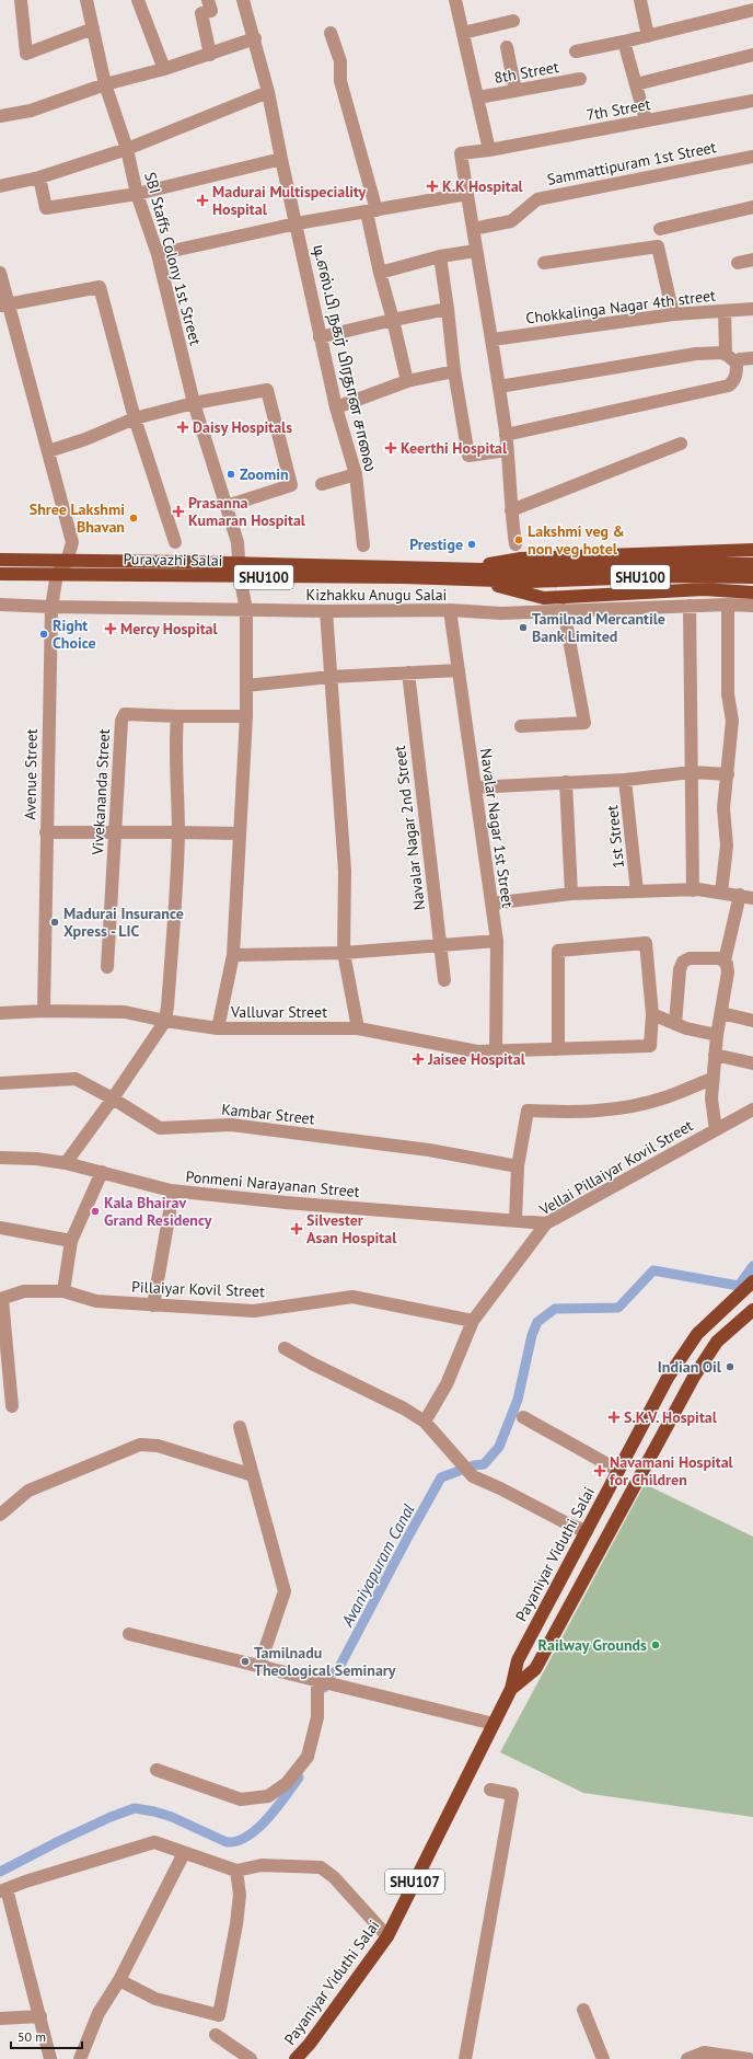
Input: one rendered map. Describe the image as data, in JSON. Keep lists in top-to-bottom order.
{
  "streets": {
    "main road": [
      "Puravazhi Salai",
      "SHU100",
      "Payaniyar Viduthi Salai",
      "SHU107"
    ],
    "street": [
      "8th Street",
      "7th Street",
      "Sammattipuram 1st Street",
      "SBI Staffs Colony 1st Street",
      "Chokkalinga Nagar 4th street",
      "டி.எஸ்.பி நகர் பிரதான சாலை",
      "Kizhakku Anugu Salai",
      "Avenue Street",
      "Vivekananda Street",
      "Navalar Nagar 2nd Street",
      "Navalar Nagar 1st Street",
      "1st Street",
      "Valluvar Street",
      "Kambar Street",
      "Vellai Pillaiyar Kovil Street",
      "Ponmeni Narayanan Street",
      "Pillaiyar Kovil Street"
    ]
  },
  "crossings": [
    ["SBI Staffs Colony 1st Street", "Puravazhi Salai"],
    ["SBI Staffs Colony 1st Street", "Kizhakku Anugu Salai"],
    ["SBI Staffs Colony 1st Street", "Vivekananda Street"],
    ["SBI Staffs Colony 1st Street", "Valluvar Street"],
    ["Puravazhi Salai", "SHU100"],
    ["Puravazhi Salai", "Avenue Street"],
    ["Kizhakku Anugu Salai", "Avenue Street"],
    ["Kizhakku Anugu Salai", "Navalar Nagar 1st Street"],
    ["Avenue Street", "Valluvar Street"],
    ["Navalar Nagar 1st Street", "Valluvar Street"],
    ["Vellai Pillaiyar Kovil Street", "Ponmeni Narayanan Street"],
    ["Vellai Pillaiyar Kovil Street", "Pillaiyar Kovil Street"]
  ],
  "water": ["Avaniyapuram Canal"],
  "places": {
    "health": [
      "K.K Hospital",
      "Madurai Multispeciality Hospital",
      "Daisy Hospitals",
      "Keerthi Hospital",
      "Prasanna Kumaran Hospital",
      "Mercy Hospital",
      "Jaisee Hospital",
      "Silvester Asan Hospital",
      "S.K.V. Hospital",
      "Navamani Hospital for Children"
    ],
    "other": [
      "Zoomin",
      "Shree Lakshmi Bhavan",
      "Lakshmi veg & non veg hotel",
      "Prestige",
      "Tamilnad Mercantile Bank Limited",
      "Right Choice",
      "Madurai Insurance Xpress - LIC",
      "Kala Bhairav Grand Residency",
      "Indian Oil",
      "Railway Grounds",
      "Tamilnadu Theological Seminary"
    ]
  },
  "scale_bar": "50 m"
}
